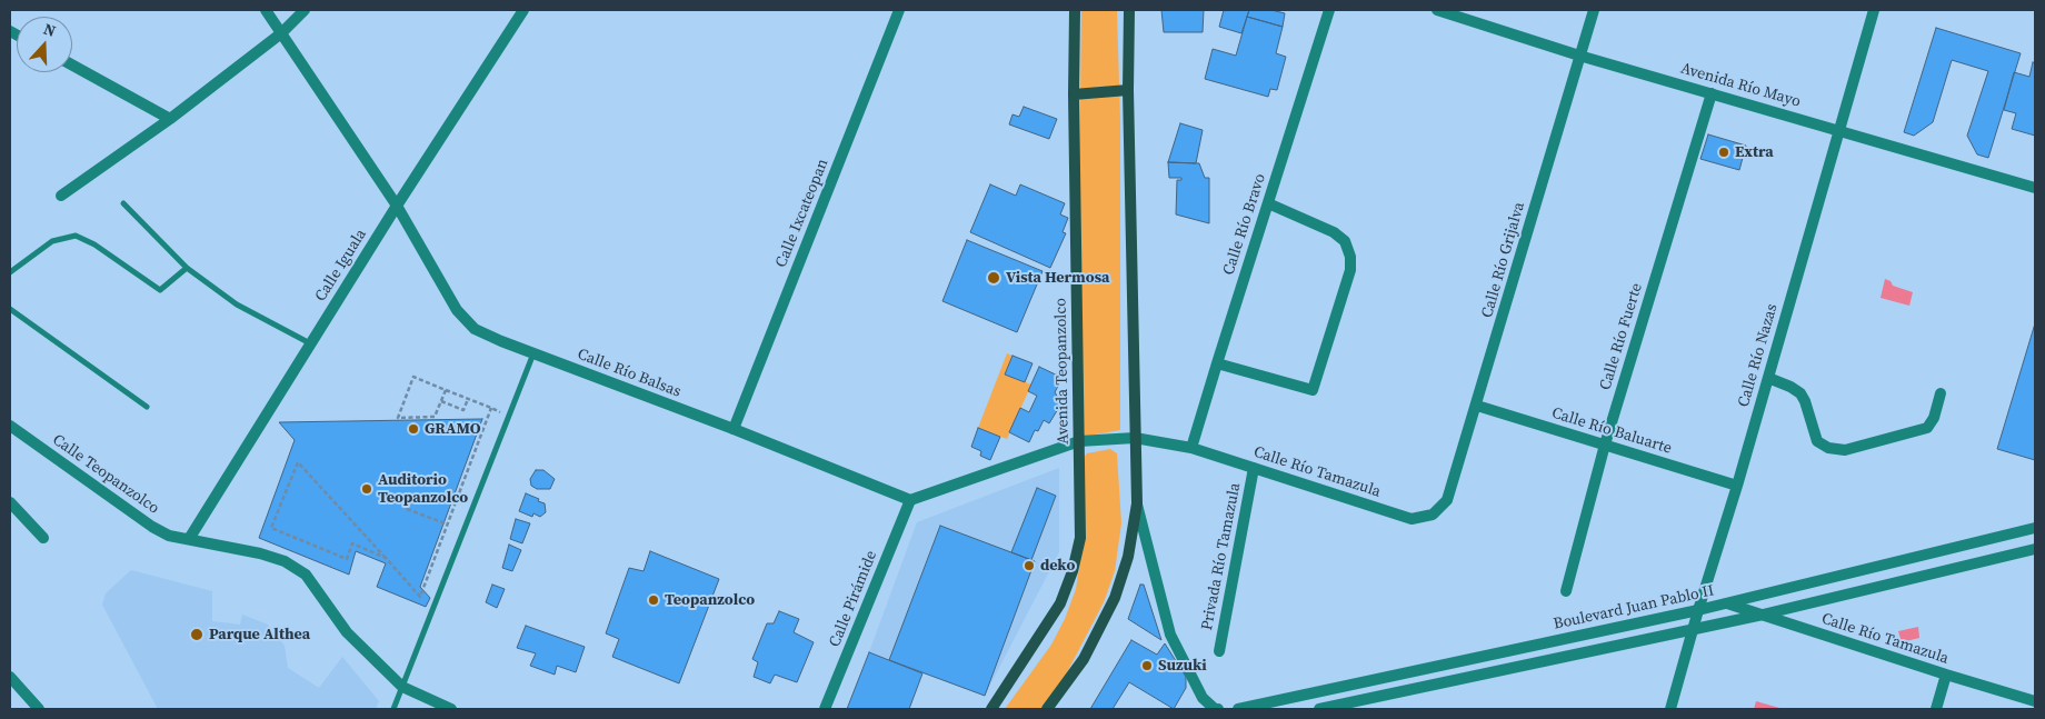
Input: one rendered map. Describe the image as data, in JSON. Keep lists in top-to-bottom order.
{
  "streets": {
    "main road": ["Avenida Teopanzolco"],
    "street": [
      "Avenida Río Mayo",
      "Calle Ixcateopan",
      "Calle Río Bravo",
      "Calle Río Grijalva",
      "Calle Iguala",
      "Calle Río Fuerte",
      "Calle Río Nazas",
      "Calle Río Balsas",
      "Calle Río Baluarte",
      "Calle Río Tamazula",
      "Calle Teopanzolco",
      "Privada Río Tamazula",
      "Calle Pirámide",
      "Boulevard Juan Pablo II"
    ]
  },
  "crossings": [
    ["Avenida Río Mayo", "Calle Río Grijalva"],
    ["Avenida Río Mayo", "Calle Río Fuerte"],
    ["Avenida Río Mayo", "Calle Río Nazas"],
    ["Calle Ixcateopan", "Calle Río Balsas"],
    ["Calle Río Bravo", "Calle Río Tamazula"],
    ["Calle Río Grijalva", "Calle Río Baluarte"],
    ["Calle Río Grijalva", "Calle Río Tamazula"],
    ["Calle Iguala", "Calle Río Balsas"],
    ["Calle Iguala", "Calle Teopanzolco"],
    ["Calle Río Fuerte", "Calle Río Baluarte"],
    ["Calle Río Nazas", "Calle Río Baluarte"],
    ["Calle Río Nazas", "Boulevard Juan Pablo II"],
    ["Calle Río Balsas", "Calle Pirámide"],
    ["Calle Río Tamazula", "Privada Río Tamazula"],
    ["Calle Río Tamazula", "Boulevard Juan Pablo II"]
  ],
  "places": [
    "Extra",
    "Vista Hermosa",
    "GRAMO",
    "Auditorio Teopanzolco",
    "deko",
    "Teopanzolco",
    "Parque Althea",
    "Suzuki"
  ],
  "north": "top"
}
